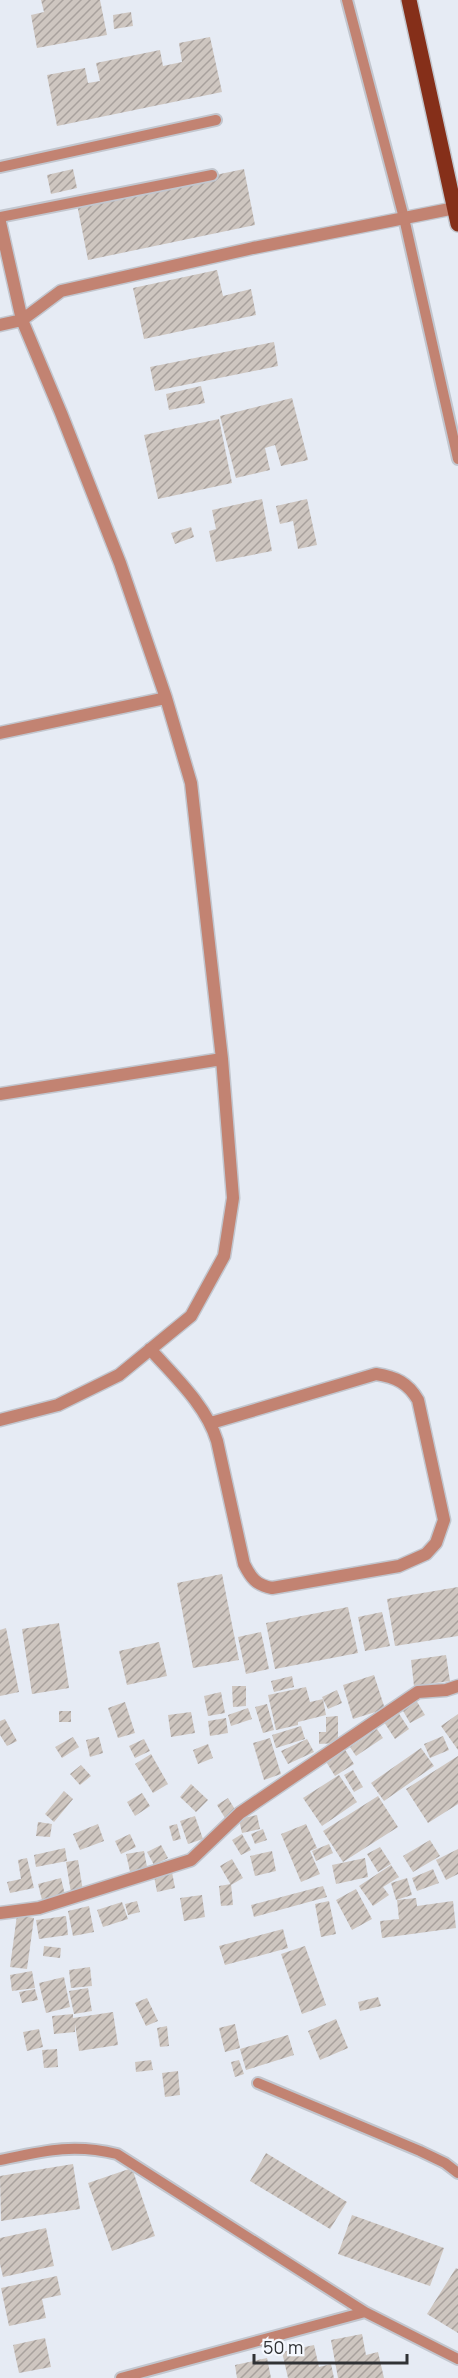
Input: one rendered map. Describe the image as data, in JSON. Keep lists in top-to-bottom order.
{
  "scale_bar": "50 m"
}
